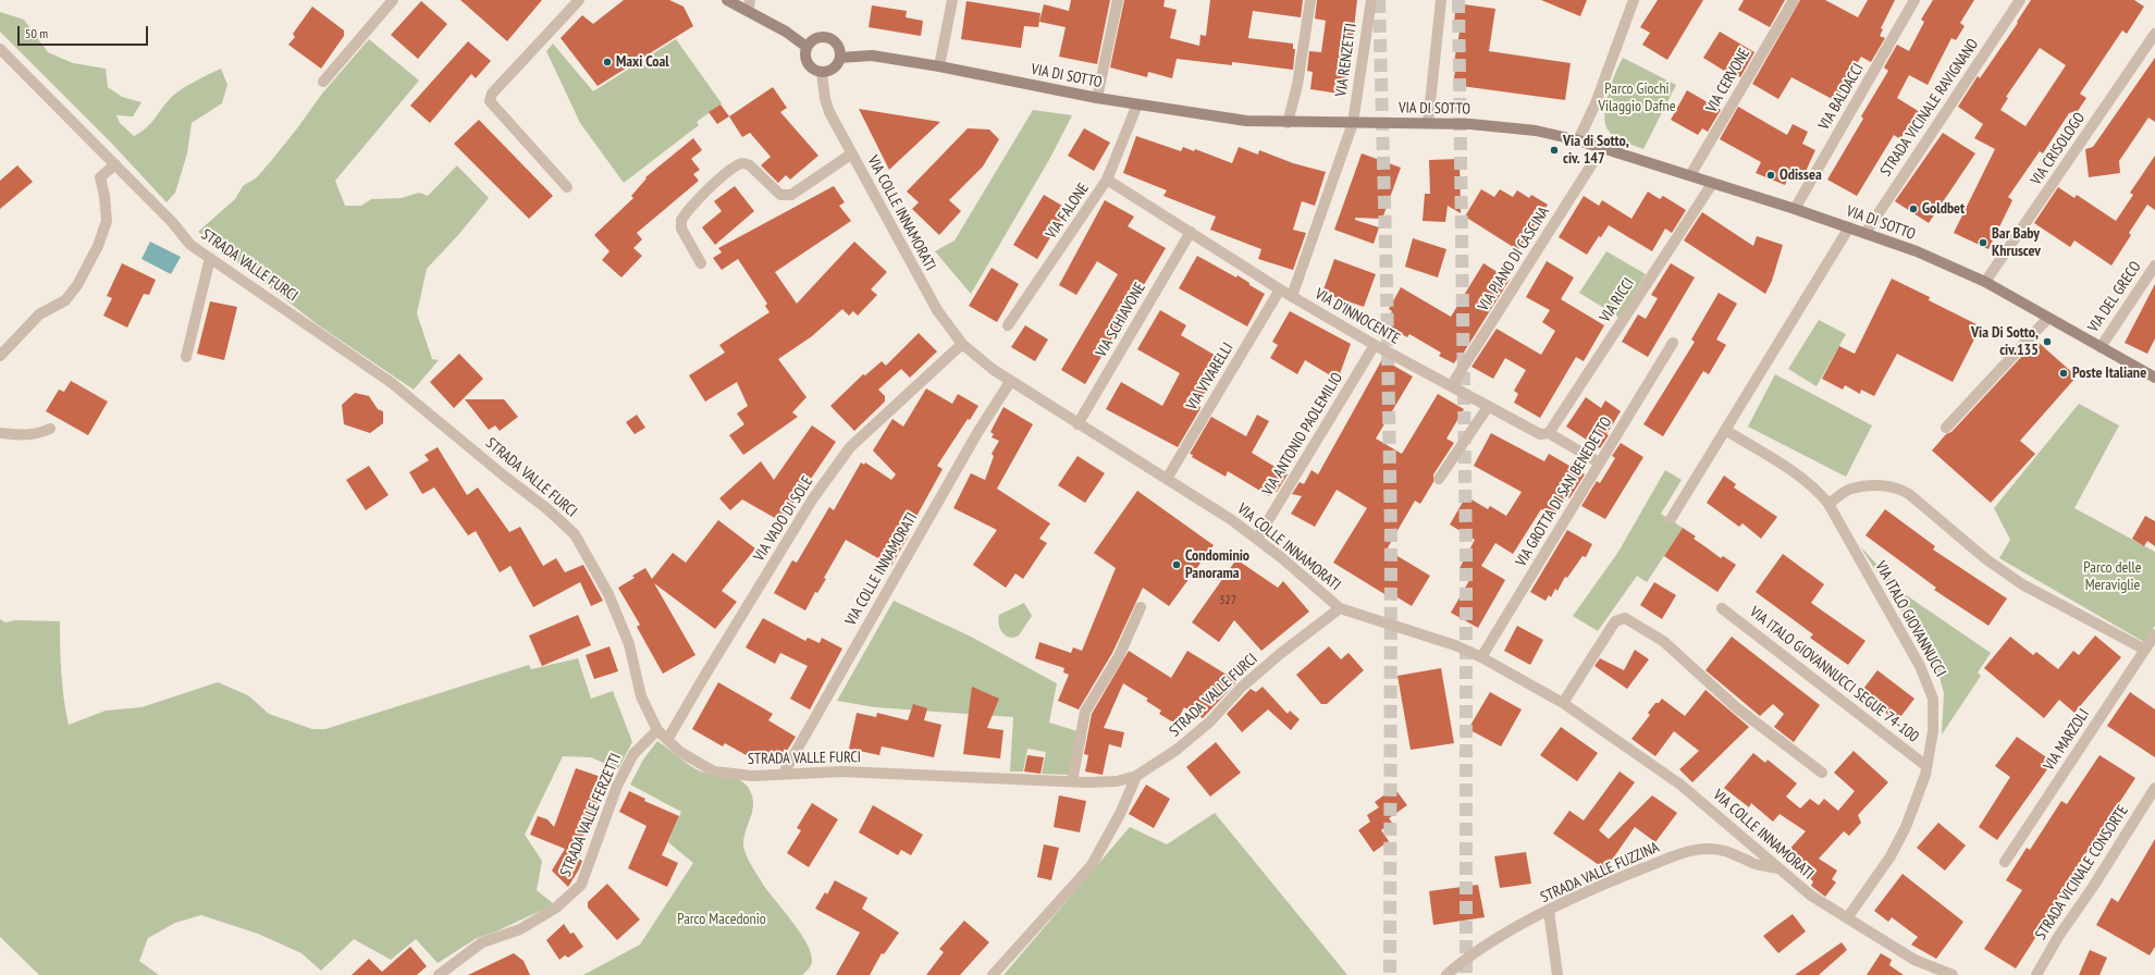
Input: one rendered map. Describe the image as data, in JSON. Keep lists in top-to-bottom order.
{
  "streets": {
    "street": [
      "VIA RENZETTI",
      "VIA DI SOTTO",
      "VIA CERVONE",
      "VIA BALDACCI",
      "STRADA VICINALE RAVIGNANO",
      "VIA CRISOLOGO",
      "VIA FALONE",
      "VIA COLLE INNAMORATI",
      "VIA PIANO DI CASCINA",
      "STRADA VALLE FURCI",
      "VIA DEL GRECO",
      "VIA RICCI",
      "VIA D'INNOCENTE",
      "VIA SCHIAVONE",
      "VIA VIVARELLI",
      "VIA ANTONIO PAOLEMILIO",
      "VIA GROTTA DI SAN BENEDETTO",
      "VIA VADO DI SOLE",
      "VIA ITALO GIOVANNUCCI",
      "VIA ITALO GIOVANNUCCI SEGUE 74-100",
      "VIA MARZOLI",
      "STRADA VALLE FERZETTI",
      "STRADA VALLE FUZZINA",
      "STRADA VICINALE CONSORTE"
    ]
  },
  "crossings": [
    ["VIA RENZETTI", "VIA DI SOTTO"],
    ["VIA DI SOTTO", "VIA CERVONE"],
    ["VIA DI SOTTO", "VIA BALDACCI"],
    ["VIA DI SOTTO", "STRADA VICINALE RAVIGNANO"],
    ["VIA DI SOTTO", "VIA CRISOLOGO"],
    ["VIA DI SOTTO", "VIA FALONE"],
    ["VIA DI SOTTO", "VIA COLLE INNAMORATI"],
    ["VIA DI SOTTO", "VIA PIANO DI CASCINA"],
    ["VIA DI SOTTO", "VIA DEL GRECO"],
    ["VIA DI SOTTO", "VIA RICCI"],
    ["VIA FALONE", "VIA D'INNOCENTE"],
    ["VIA COLLE INNAMORATI", "STRADA VALLE FURCI"],
    ["VIA COLLE INNAMORATI", "VIA SCHIAVONE"],
    ["VIA COLLE INNAMORATI", "VIA VIVARELLI"],
    ["VIA COLLE INNAMORATI", "VIA ANTONIO PAOLEMILIO"],
    ["VIA COLLE INNAMORATI", "VIA GROTTA DI SAN BENEDETTO"],
    ["VIA COLLE INNAMORATI", "VIA VADO DI SOLE"],
    ["VIA COLLE INNAMORATI", "VIA ITALO GIOVANNUCCI"],
    ["VIA COLLE INNAMORATI", "STRADA VALLE FUZZINA"],
    ["VIA PIANO DI CASCINA", "VIA D'INNOCENTE"],
    ["STRADA VALLE FURCI", "VIA VADO DI SOLE"],
    ["STRADA VALLE FURCI", "STRADA VALLE FERZETTI"],
    ["VIA RICCI", "VIA D'INNOCENTE"],
    ["VIA D'INNOCENTE", "VIA SCHIAVONE"],
    ["VIA D'INNOCENTE", "VIA VIVARELLI"],
    ["VIA D'INNOCENTE", "VIA ANTONIO PAOLEMILIO"],
    ["VIA D'INNOCENTE", "VIA GROTTA DI SAN BENEDETTO"],
    ["VIA ITALO GIOVANNUCCI", "VIA ITALO GIOVANNUCCI SEGUE 74-100"]
  ],
  "parks": ["Parco Giochi Vilaggio Dafne", "Parco delle Meraviglie", "Parco Macedonio"],
  "places": [
    "Maxi Coal",
    "Via di Sotto, civ. 147",
    "Odissea",
    "Goldbet",
    "Bar Baby Khruscev",
    "Via Di Sotto, civ.135",
    "Poste Italiane",
    "Condominio Panorama"
  ],
  "house_numbers": ["327"],
  "scale_bar": "50 m"
}
